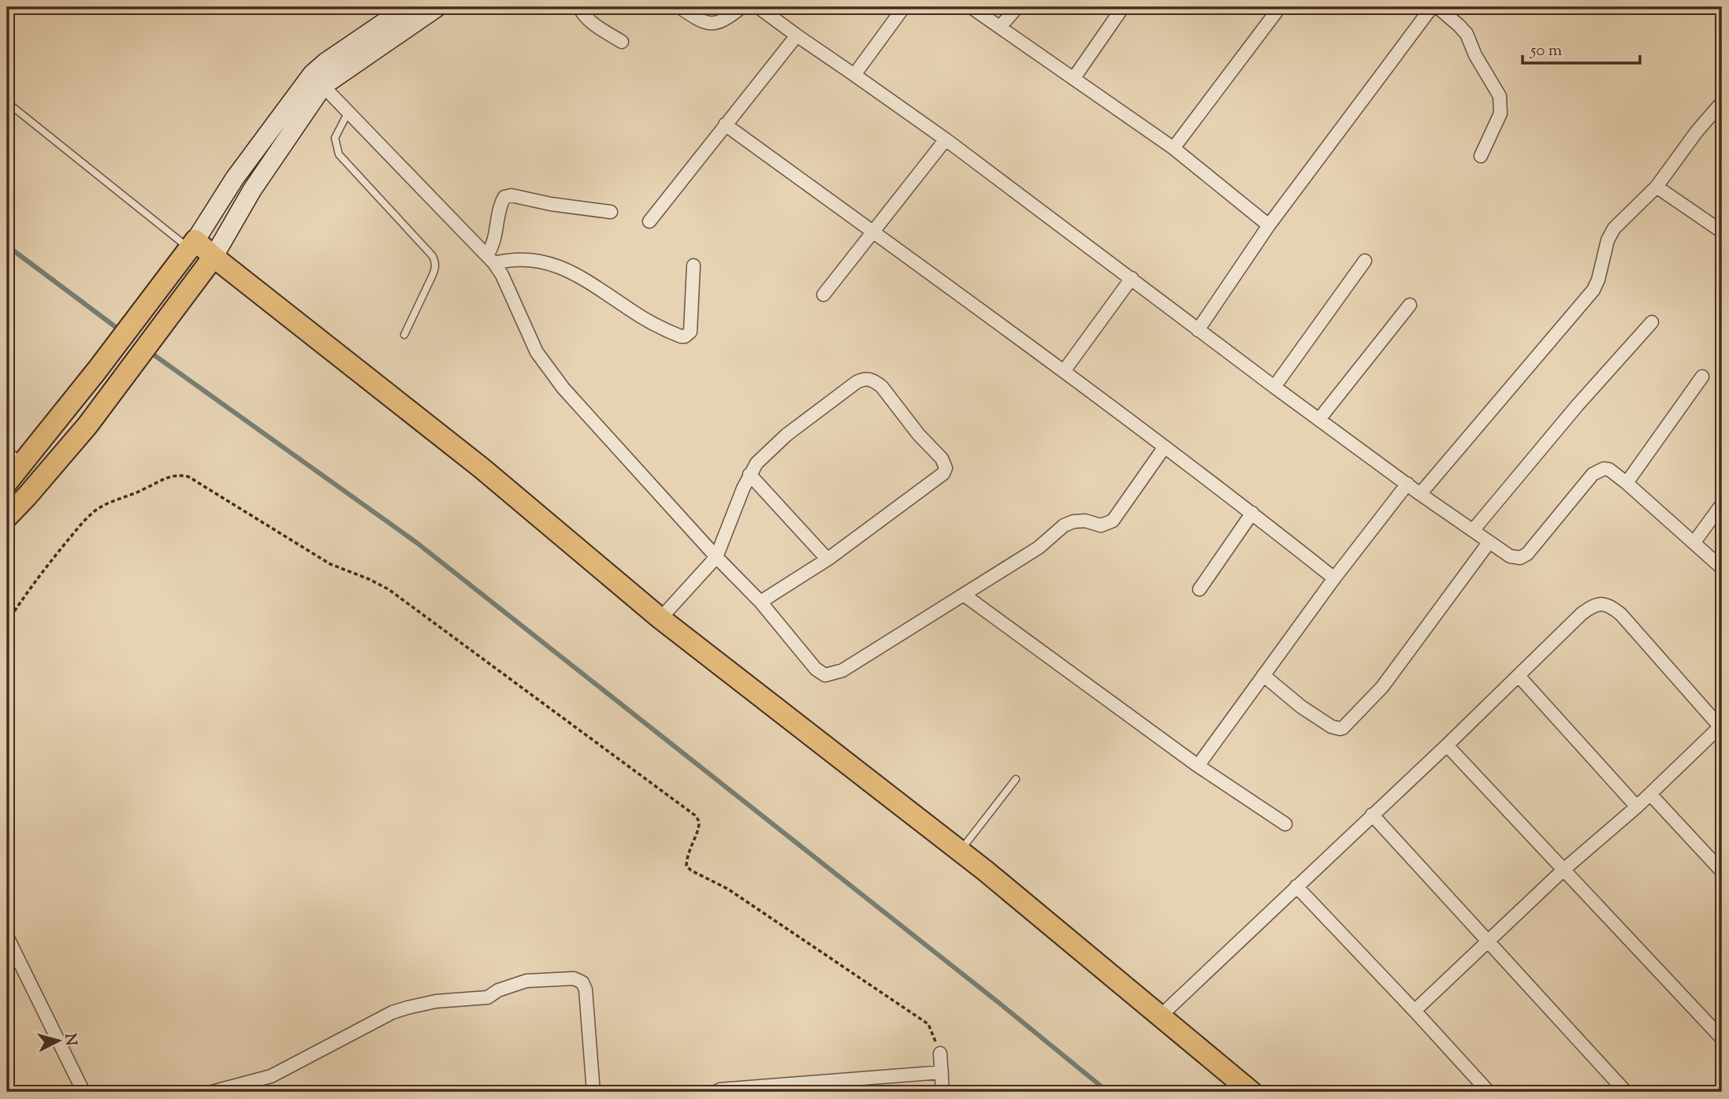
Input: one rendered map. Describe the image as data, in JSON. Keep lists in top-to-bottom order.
{
  "scale_bar": "50 m",
  "north": "right"
}
